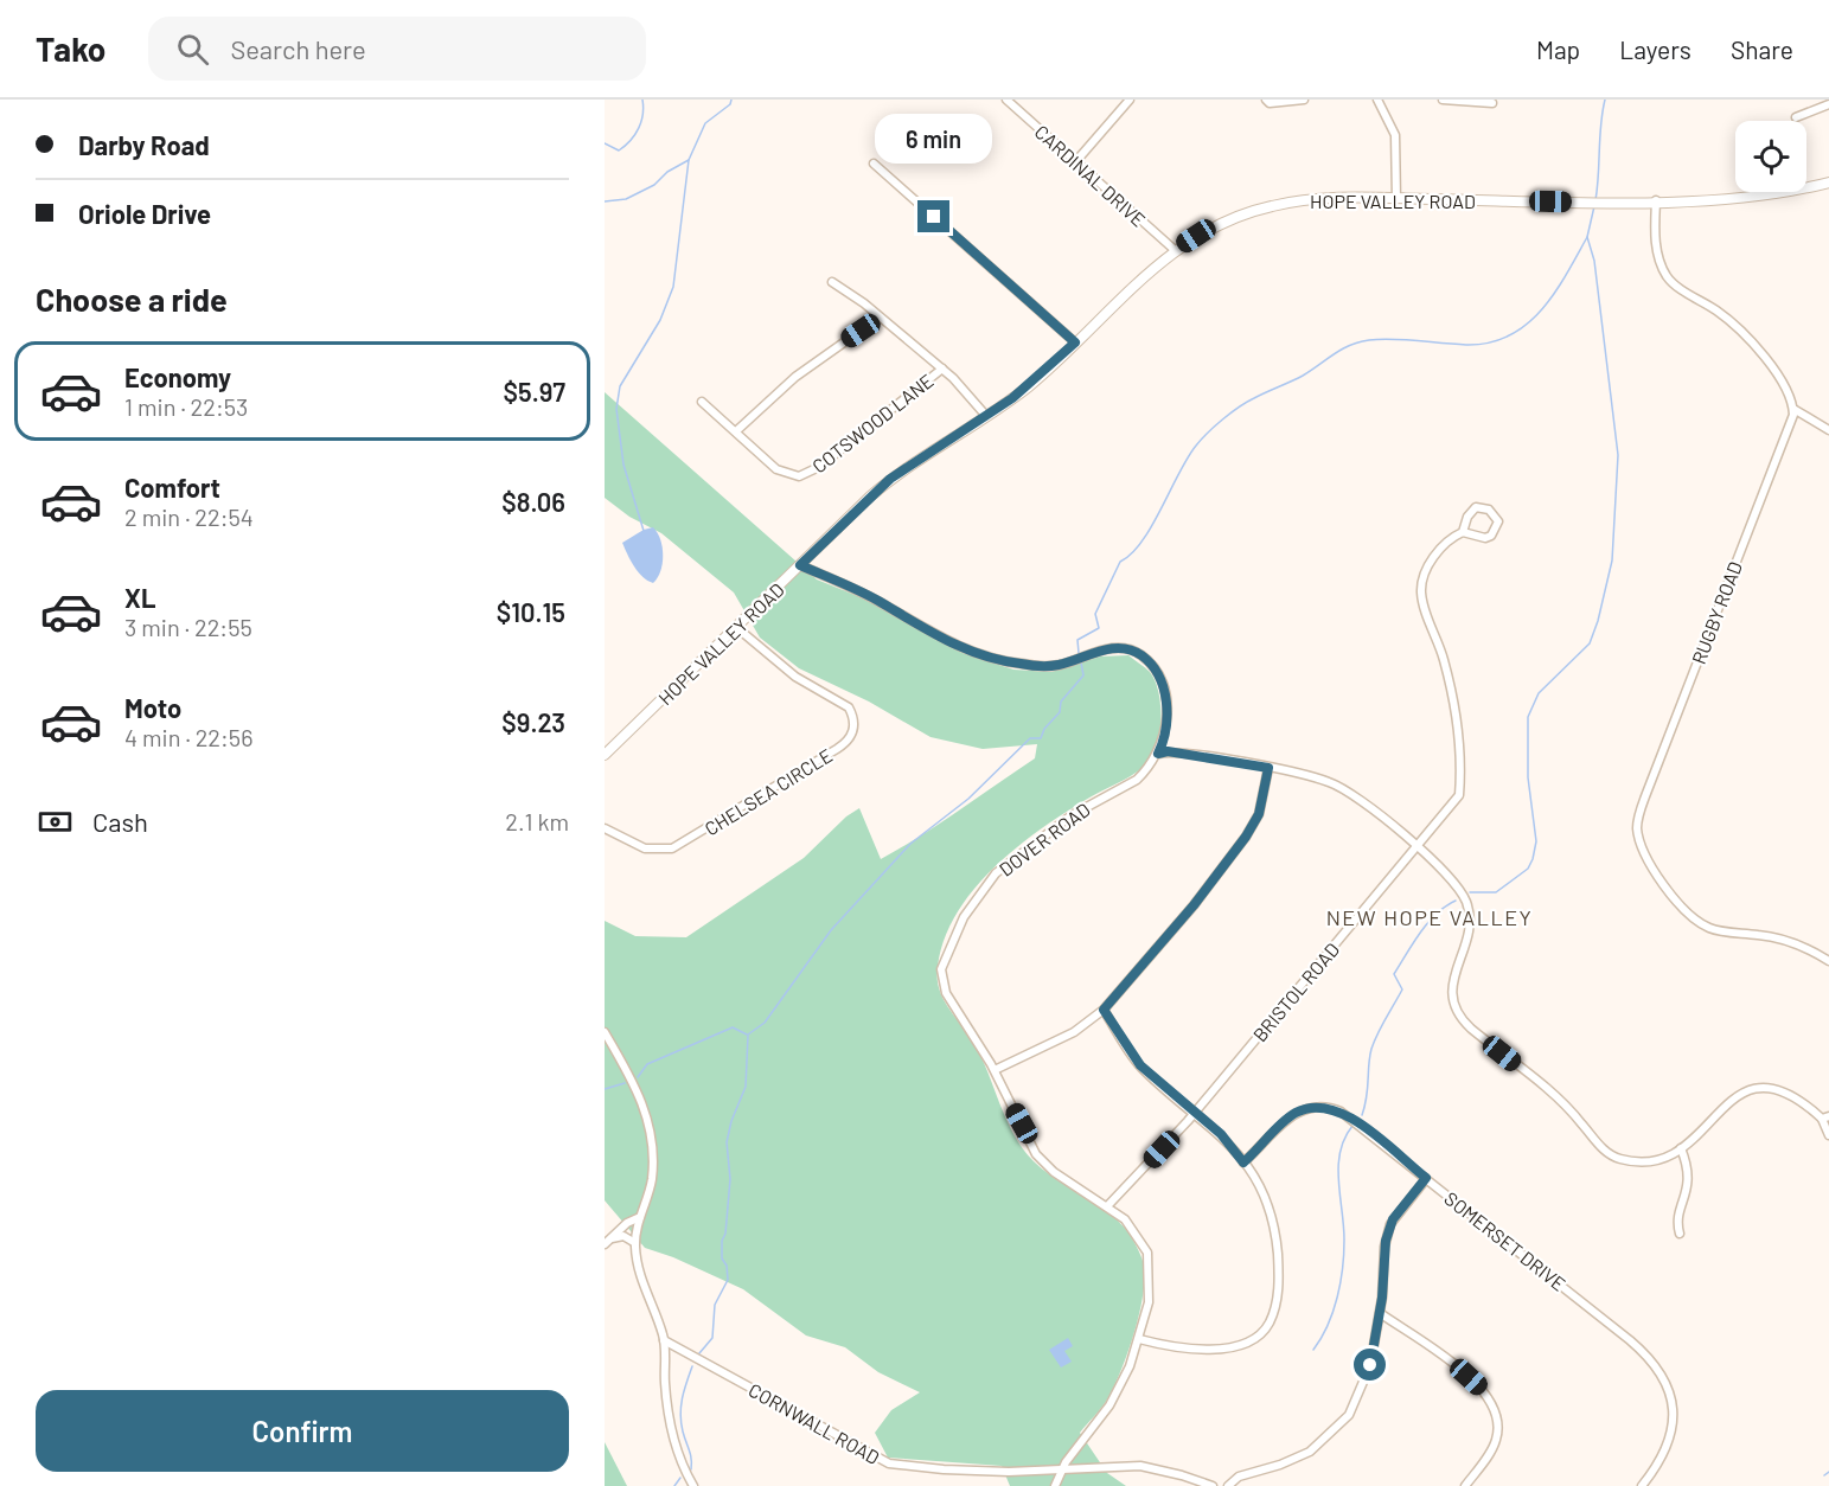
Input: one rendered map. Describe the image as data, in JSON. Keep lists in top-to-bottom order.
{
  "streets": {
    "main road": ["HOPE VALLEY ROAD"],
    "street": [
      "CARDINAL DRIVE",
      "COTSWOOD LANE",
      "RUGBY ROAD",
      "CHELSEA CIRCLE",
      "DOVER ROAD",
      "BRISTOL ROAD",
      "SOMERSET DRIVE",
      "CORNWALL ROAD"
    ]
  },
  "crossings": [
    ["CARDINAL DRIVE", "HOPE VALLEY ROAD"],
    ["HOPE VALLEY ROAD", "CHELSEA CIRCLE"],
    ["HOPE VALLEY ROAD", "DOVER ROAD"],
    ["DOVER ROAD", "BRISTOL ROAD"],
    ["DOVER ROAD", "CORNWALL ROAD"]
  ],
  "districts": ["NEW HOPE VALLEY"],
  "page": {
    "header": "Tako",
    "search": "Search here",
    "nav": ["Map", "Layers", "Share"],
    "banner": ["Darby Road", "Oriole Drive"],
    "bubble": "6 min",
    "heading": "Choose a ride",
    "list": [
      {
        "name": "Economy",
        "note": "1 min · 22:53",
        "value": "$5.97"
      },
      {
        "name": "Comfort",
        "note": "2 min · 22:54",
        "value": "$8.06"
      },
      {
        "name": "XL",
        "note": "3 min · 22:55",
        "value": "$10.15"
      },
      {
        "name": "Moto",
        "note": "4 min · 22:56",
        "value": "$9.23"
      }
    ],
    "pay": ["Cash", "2.1 km"],
    "buttons": "Confirm"
  }
}
